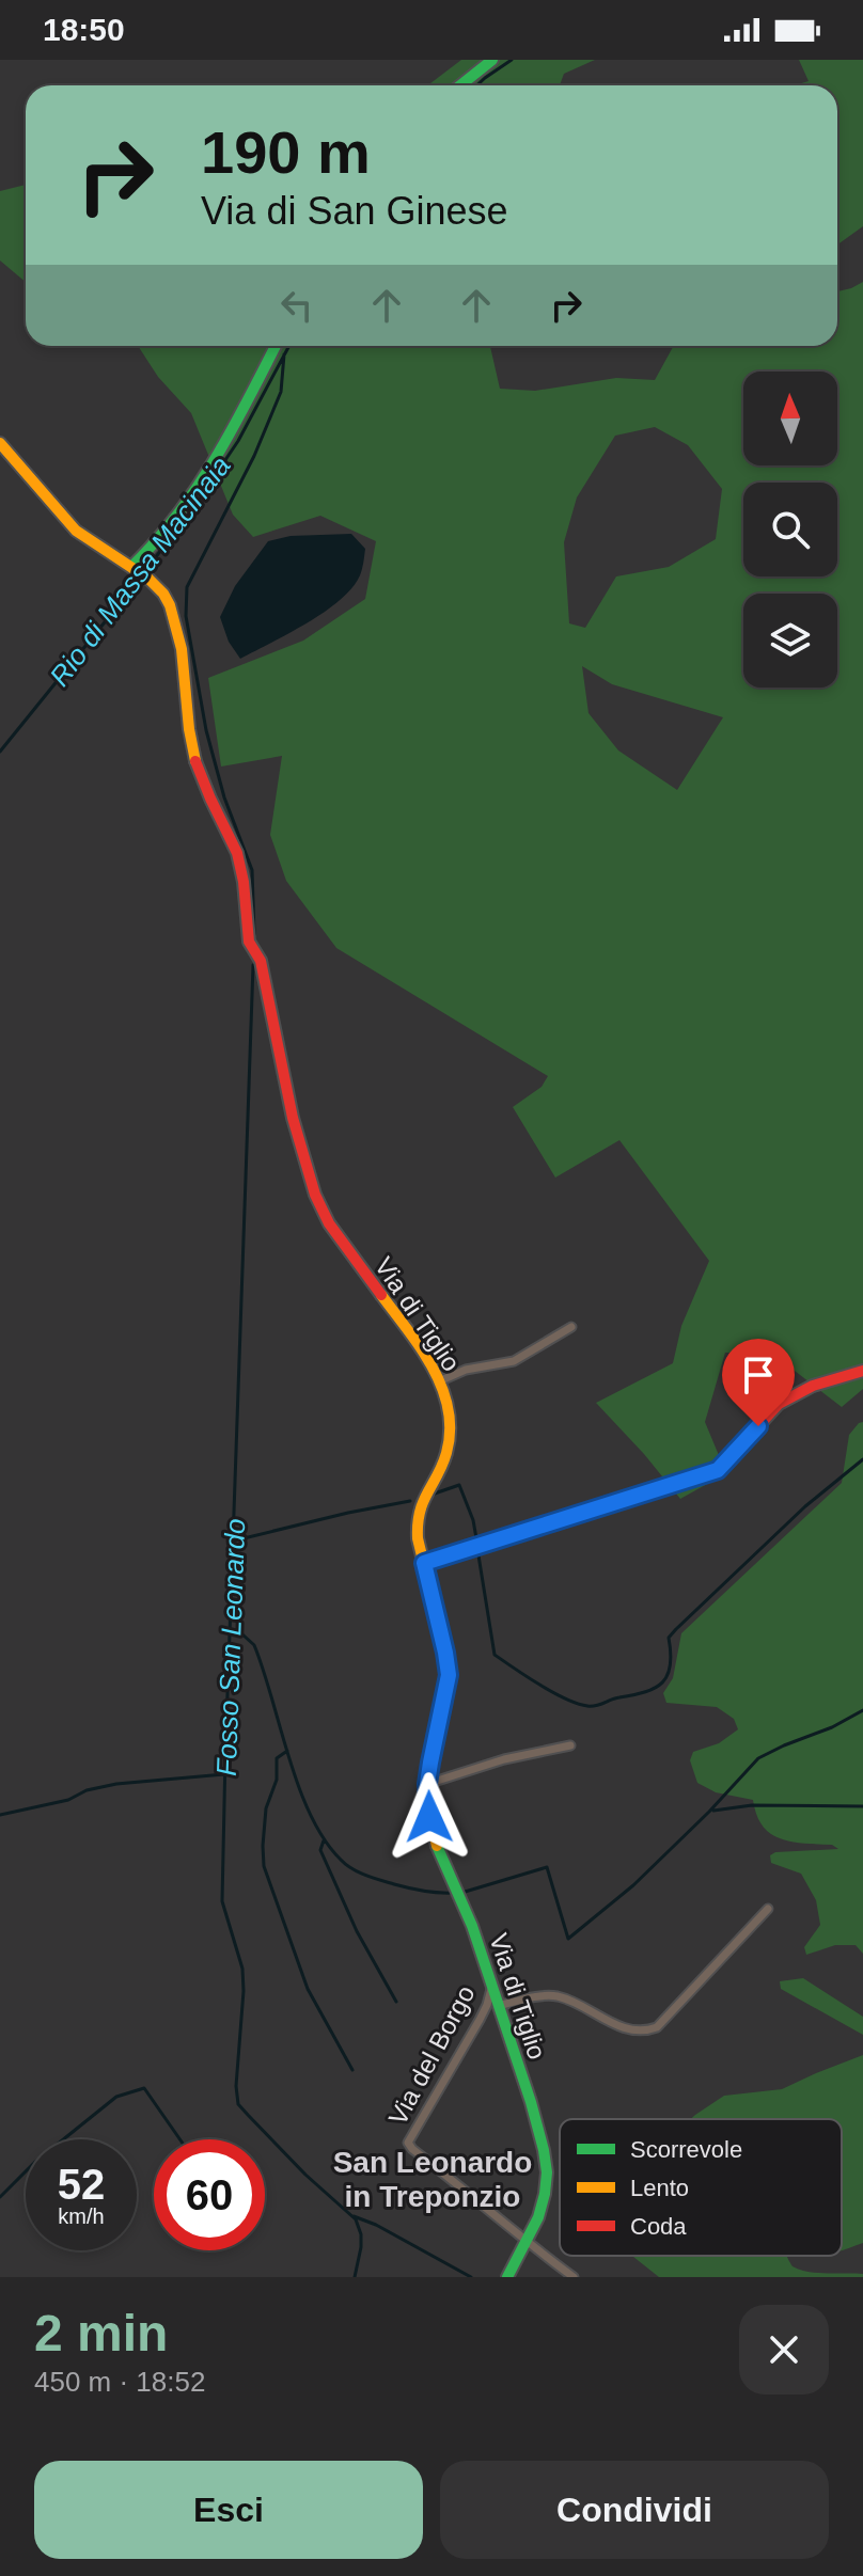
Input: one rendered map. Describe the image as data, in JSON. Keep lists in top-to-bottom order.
{
  "streets": {
    "main road": ["Via di Tiglio"],
    "street": ["Via del Borgo"]
  },
  "crossings": [
    ["Via di Tiglio", "Via del Borgo"]
  ],
  "districts": ["San Leonardo in Treponzio"],
  "water": ["Rio di Massa Macinaia", "Fosso San Leonardo"],
  "legend": ["Scorrevole", "Lento", "Coda"],
  "north": "top",
  "page": {
    "status": "18:50",
    "turn": ["190 m", "Via di San Ginese"],
    "speed": "52 km/h",
    "limit": "60",
    "heading": ["2 min", "450 m · 18:52"],
    "buttons": ["Esci", "Condividi"]
  }
}
